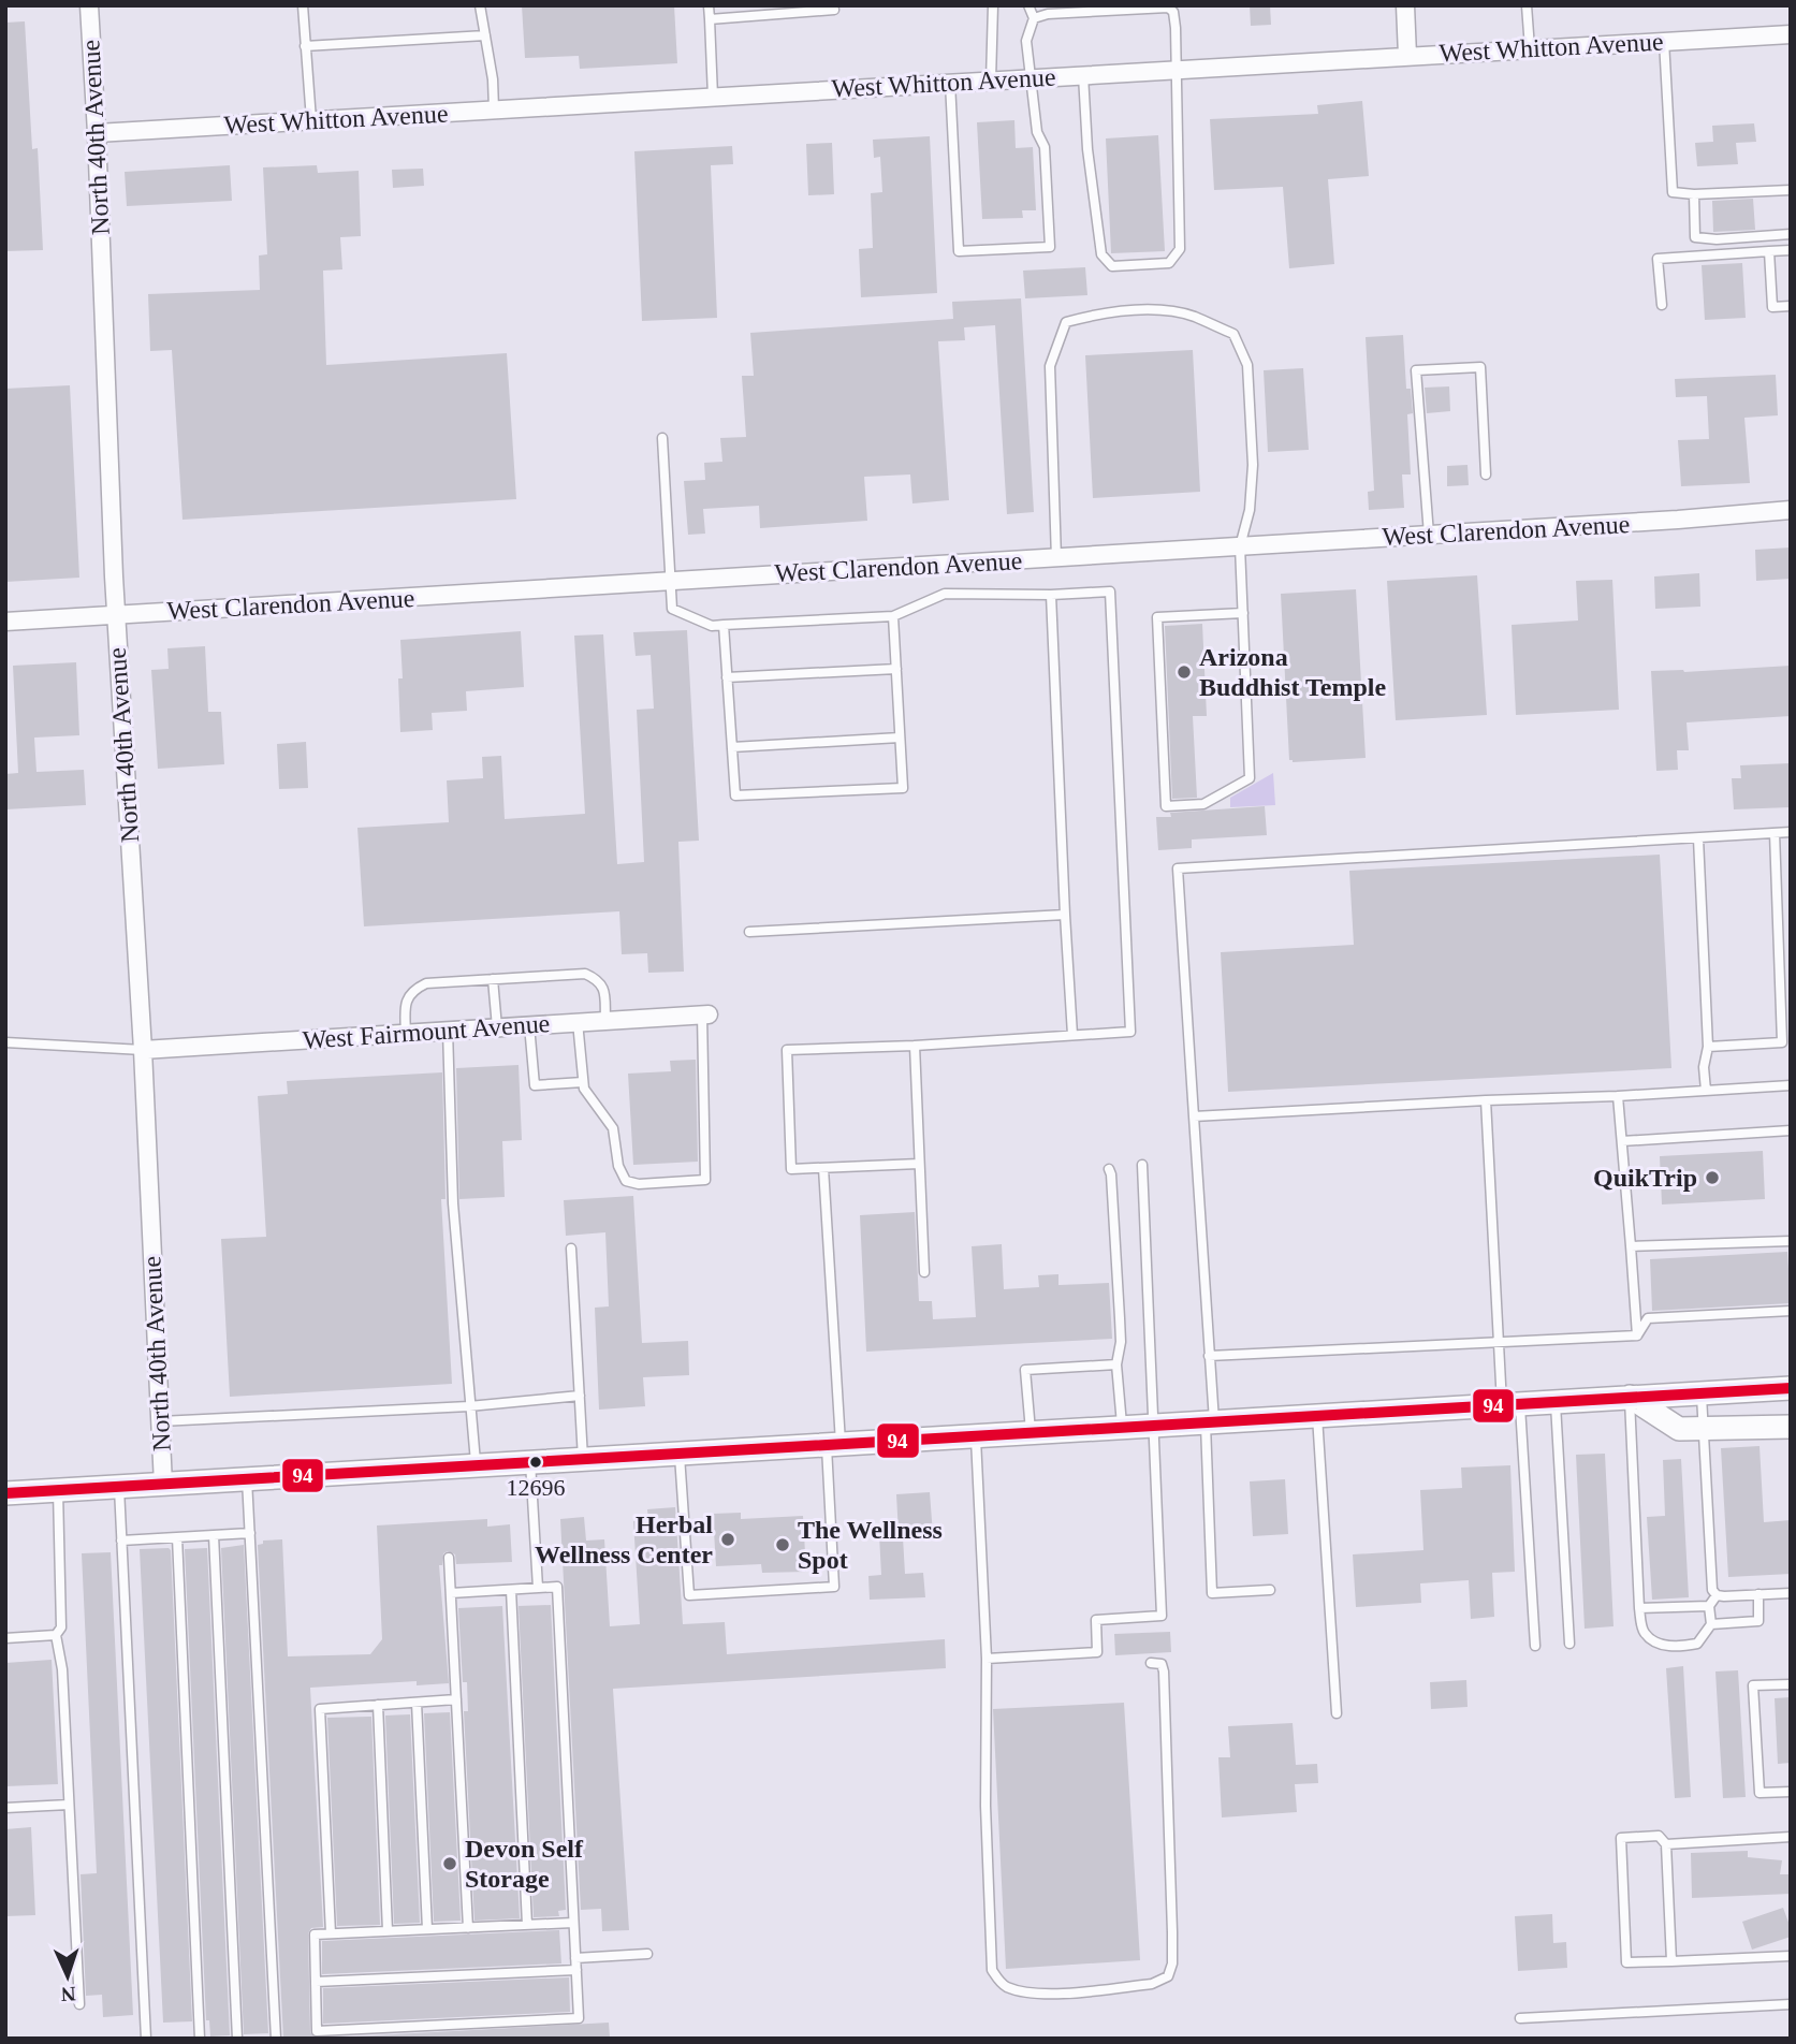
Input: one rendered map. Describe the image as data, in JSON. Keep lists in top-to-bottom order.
{
  "streets": {
    "street": [
      "West Whitton Avenue",
      "North 40th Avenue",
      "West Clarendon Avenue",
      "West Fairmount Avenue"
    ]
  },
  "crossings": [
    ["West Whitton Avenue", "North 40th Avenue"],
    ["North 40th Avenue", "West Clarendon Avenue"],
    ["North 40th Avenue", "West Fairmount Avenue"]
  ],
  "places": [
    "Arizona Buddhist Temple",
    "QuikTrip",
    "12696",
    "Herbal Wellness Center",
    "The Wellness Spot",
    "Devon Self Storage"
  ],
  "lines": ["transit line 94"],
  "north": "bottom"
}
